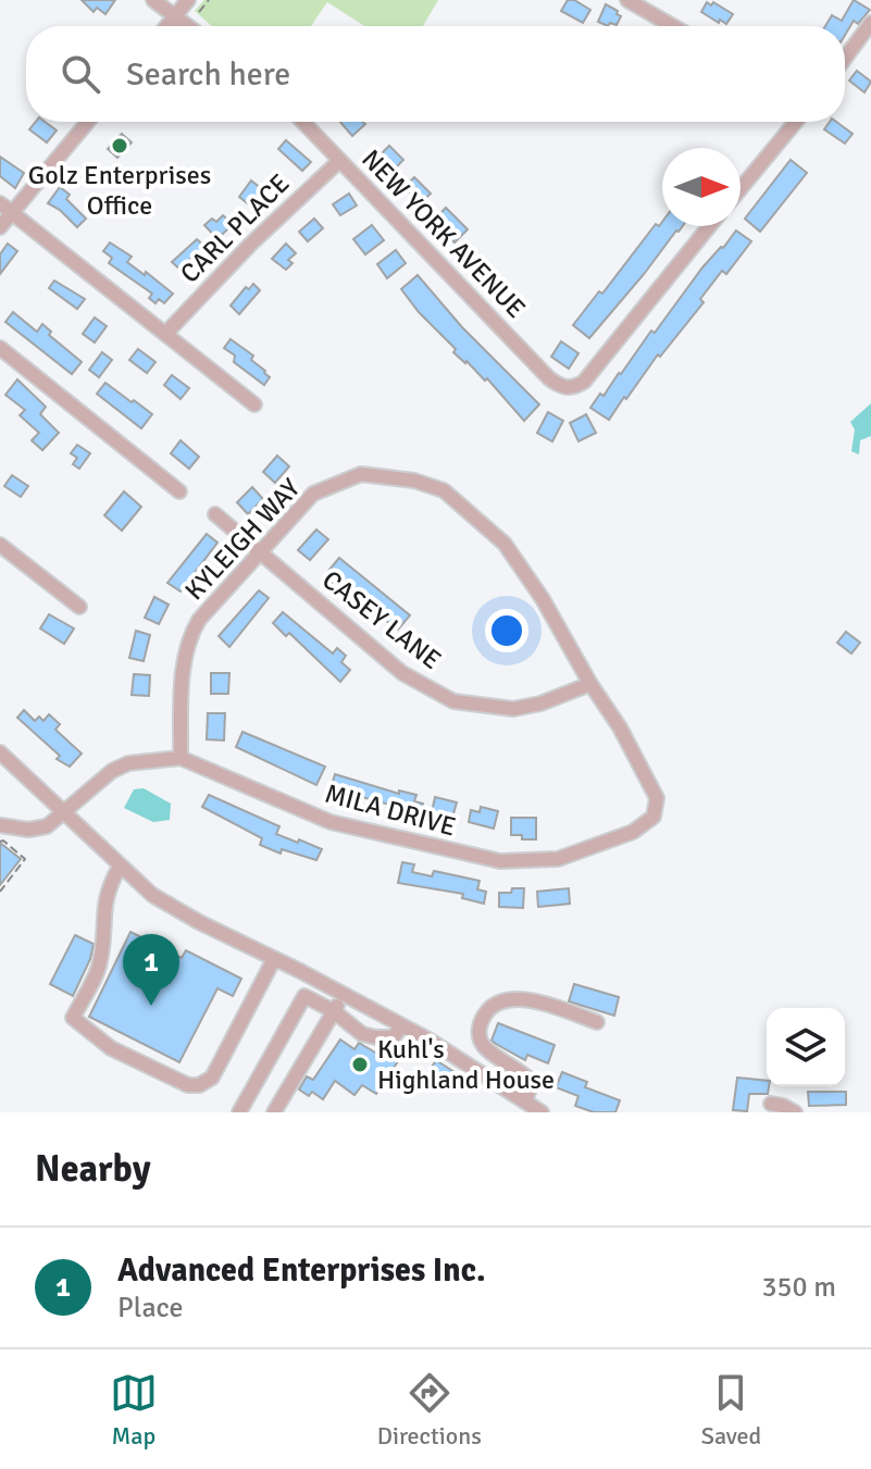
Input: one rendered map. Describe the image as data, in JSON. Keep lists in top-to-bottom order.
{
  "streets": {
    "street": [
      "CARL PLACE",
      "NEW YORK AVENUE",
      "KYLEIGH WAY",
      "CASEY LANE",
      "MILA DRIVE"
    ]
  },
  "crossings": [
    ["CARL PLACE", "NEW YORK AVENUE"],
    ["KYLEIGH WAY", "CASEY LANE"],
    ["KYLEIGH WAY", "MILA DRIVE"]
  ],
  "places": ["Golz Enterprises Office", "Kuhl's Highland House"],
  "north": "right",
  "page": {
    "search": "Search here",
    "pins": "1",
    "heading": "Nearby",
    "list": [
      {
        "mark": "1",
        "name": "Advanced Enterprises Inc.",
        "note": "Place",
        "value": "350 m"
      }
    ],
    "nav": ["Map", "Directions", "Saved"]
  }
}
